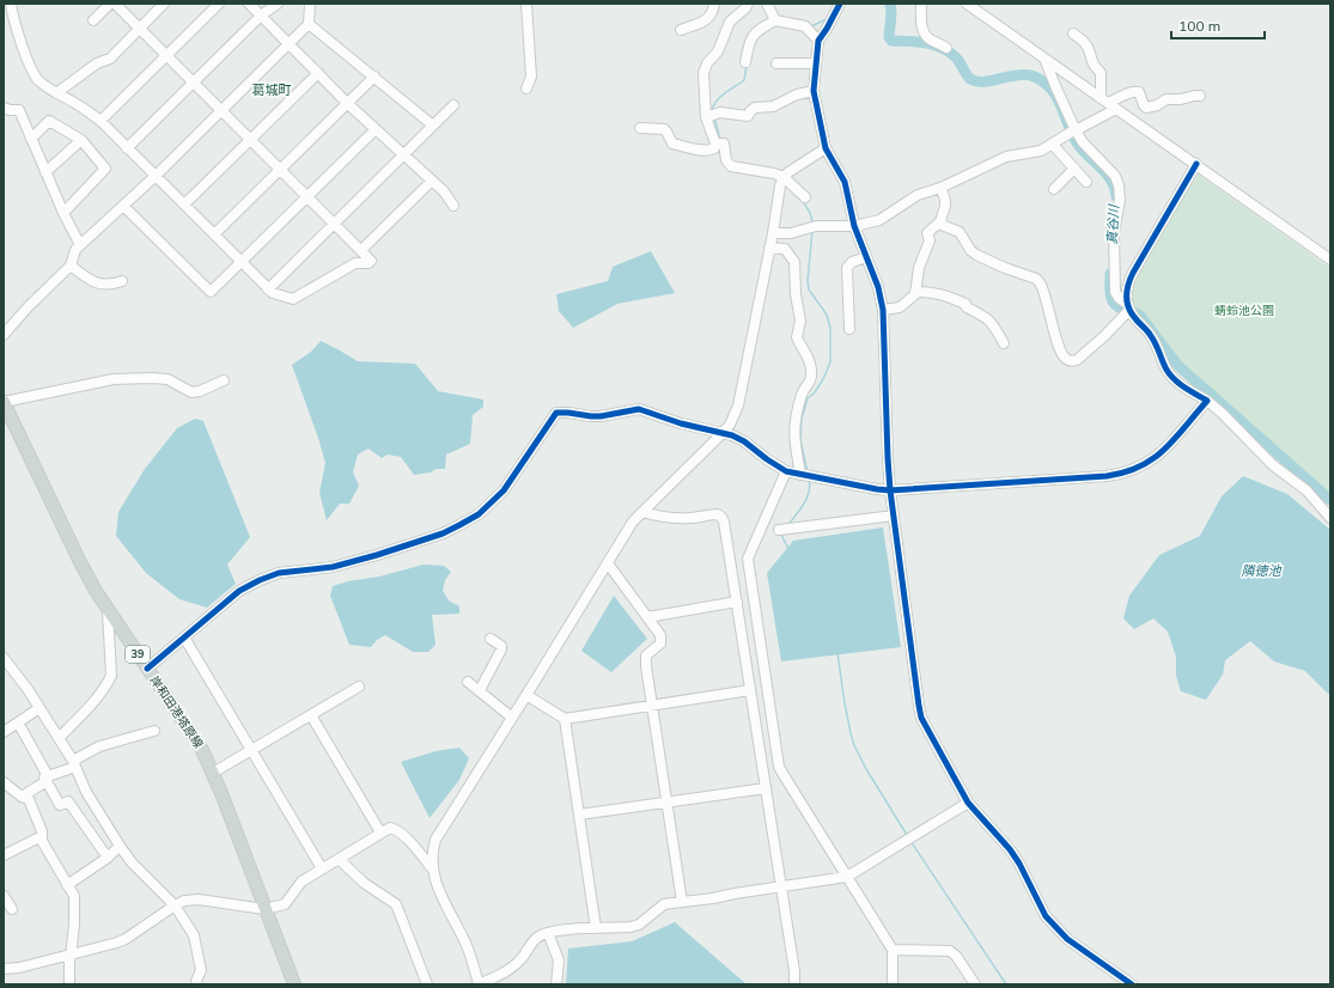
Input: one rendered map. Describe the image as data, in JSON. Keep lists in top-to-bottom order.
{
  "streets": {
    "main road": ["39", "岸和田港塔原線"]
  },
  "districts": ["葛城町"],
  "water": ["真谷川", "隣徳池"],
  "parks": ["蜻蛉池公園"],
  "scale_bar": "100 m"
}
